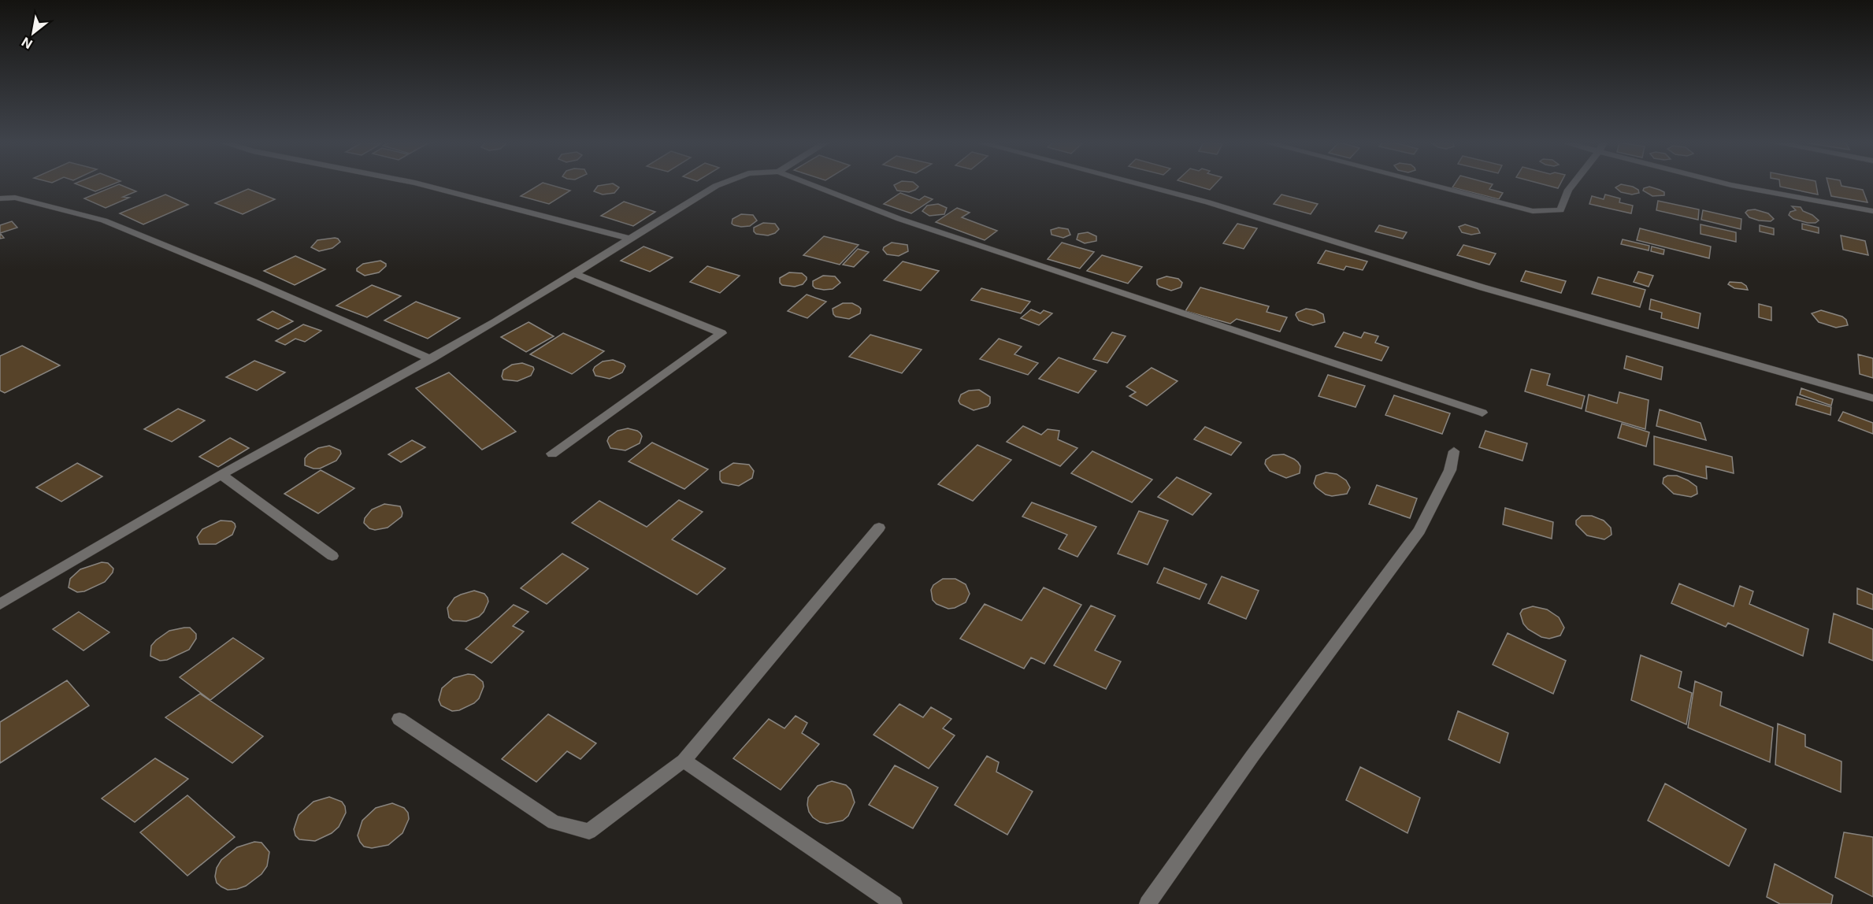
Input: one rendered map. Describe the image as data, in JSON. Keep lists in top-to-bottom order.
{
  "north": "bottom left"
}
